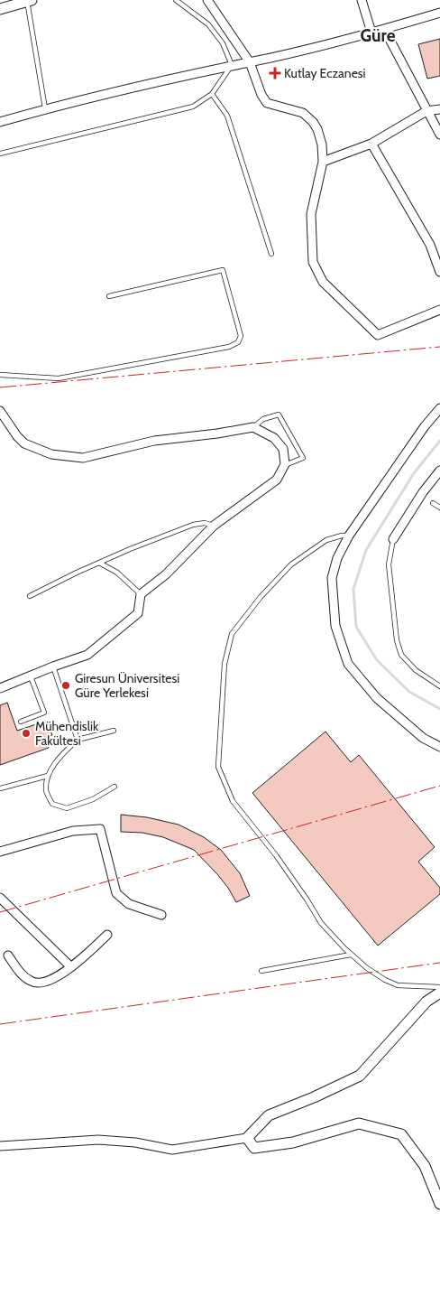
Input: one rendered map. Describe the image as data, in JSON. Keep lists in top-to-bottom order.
{
  "districts": ["Güre"],
  "places": {
    "health": ["Kutlay Eczanesi"],
    "other": ["Giresun Üniversitesi Güre Yerlekesi", "Mühendislik Fakültesi"]
  }
}
